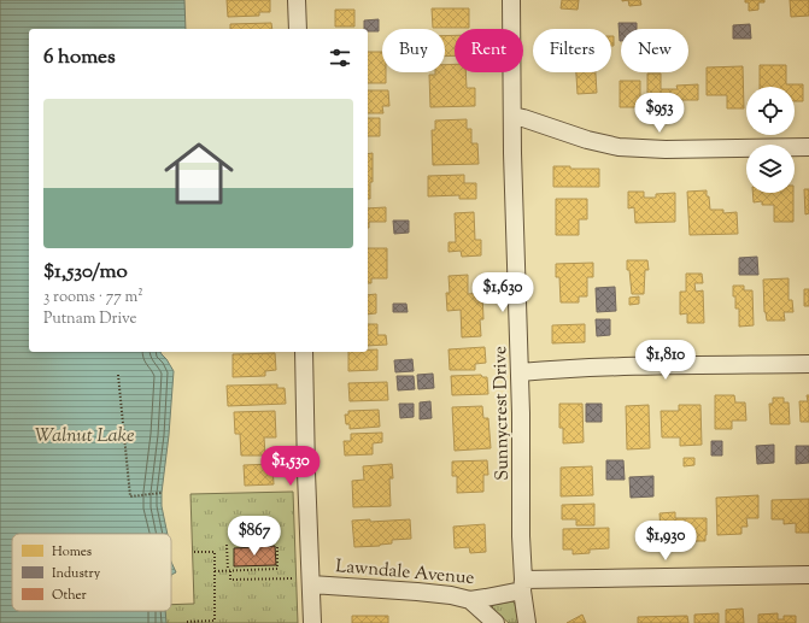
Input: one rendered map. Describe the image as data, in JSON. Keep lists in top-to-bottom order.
{
  "streets": {
    "street": ["Sunnycrest Drive", "Lawndale Avenue"]
  },
  "crossings": [
    ["Sunnycrest Drive", "Lawndale Avenue"]
  ],
  "water": ["Walnut Lake"],
  "legend": ["Homes", "Industry", "Other"],
  "page": {
    "chip": [
      "Buy",
      "Rent",
      "Filters",
      "New"
    ],
    "heading": "6 homes",
    "list": [
      {
        "name": "$1,530/mo",
        "note": "3 rooms · 77 m² · Putnam Drive"
      }
    ],
    "price": [
      "$953",
      "$1,630",
      "$1,810",
      "$1,530",
      "$867",
      "$1,930"
    ]
  }
}
